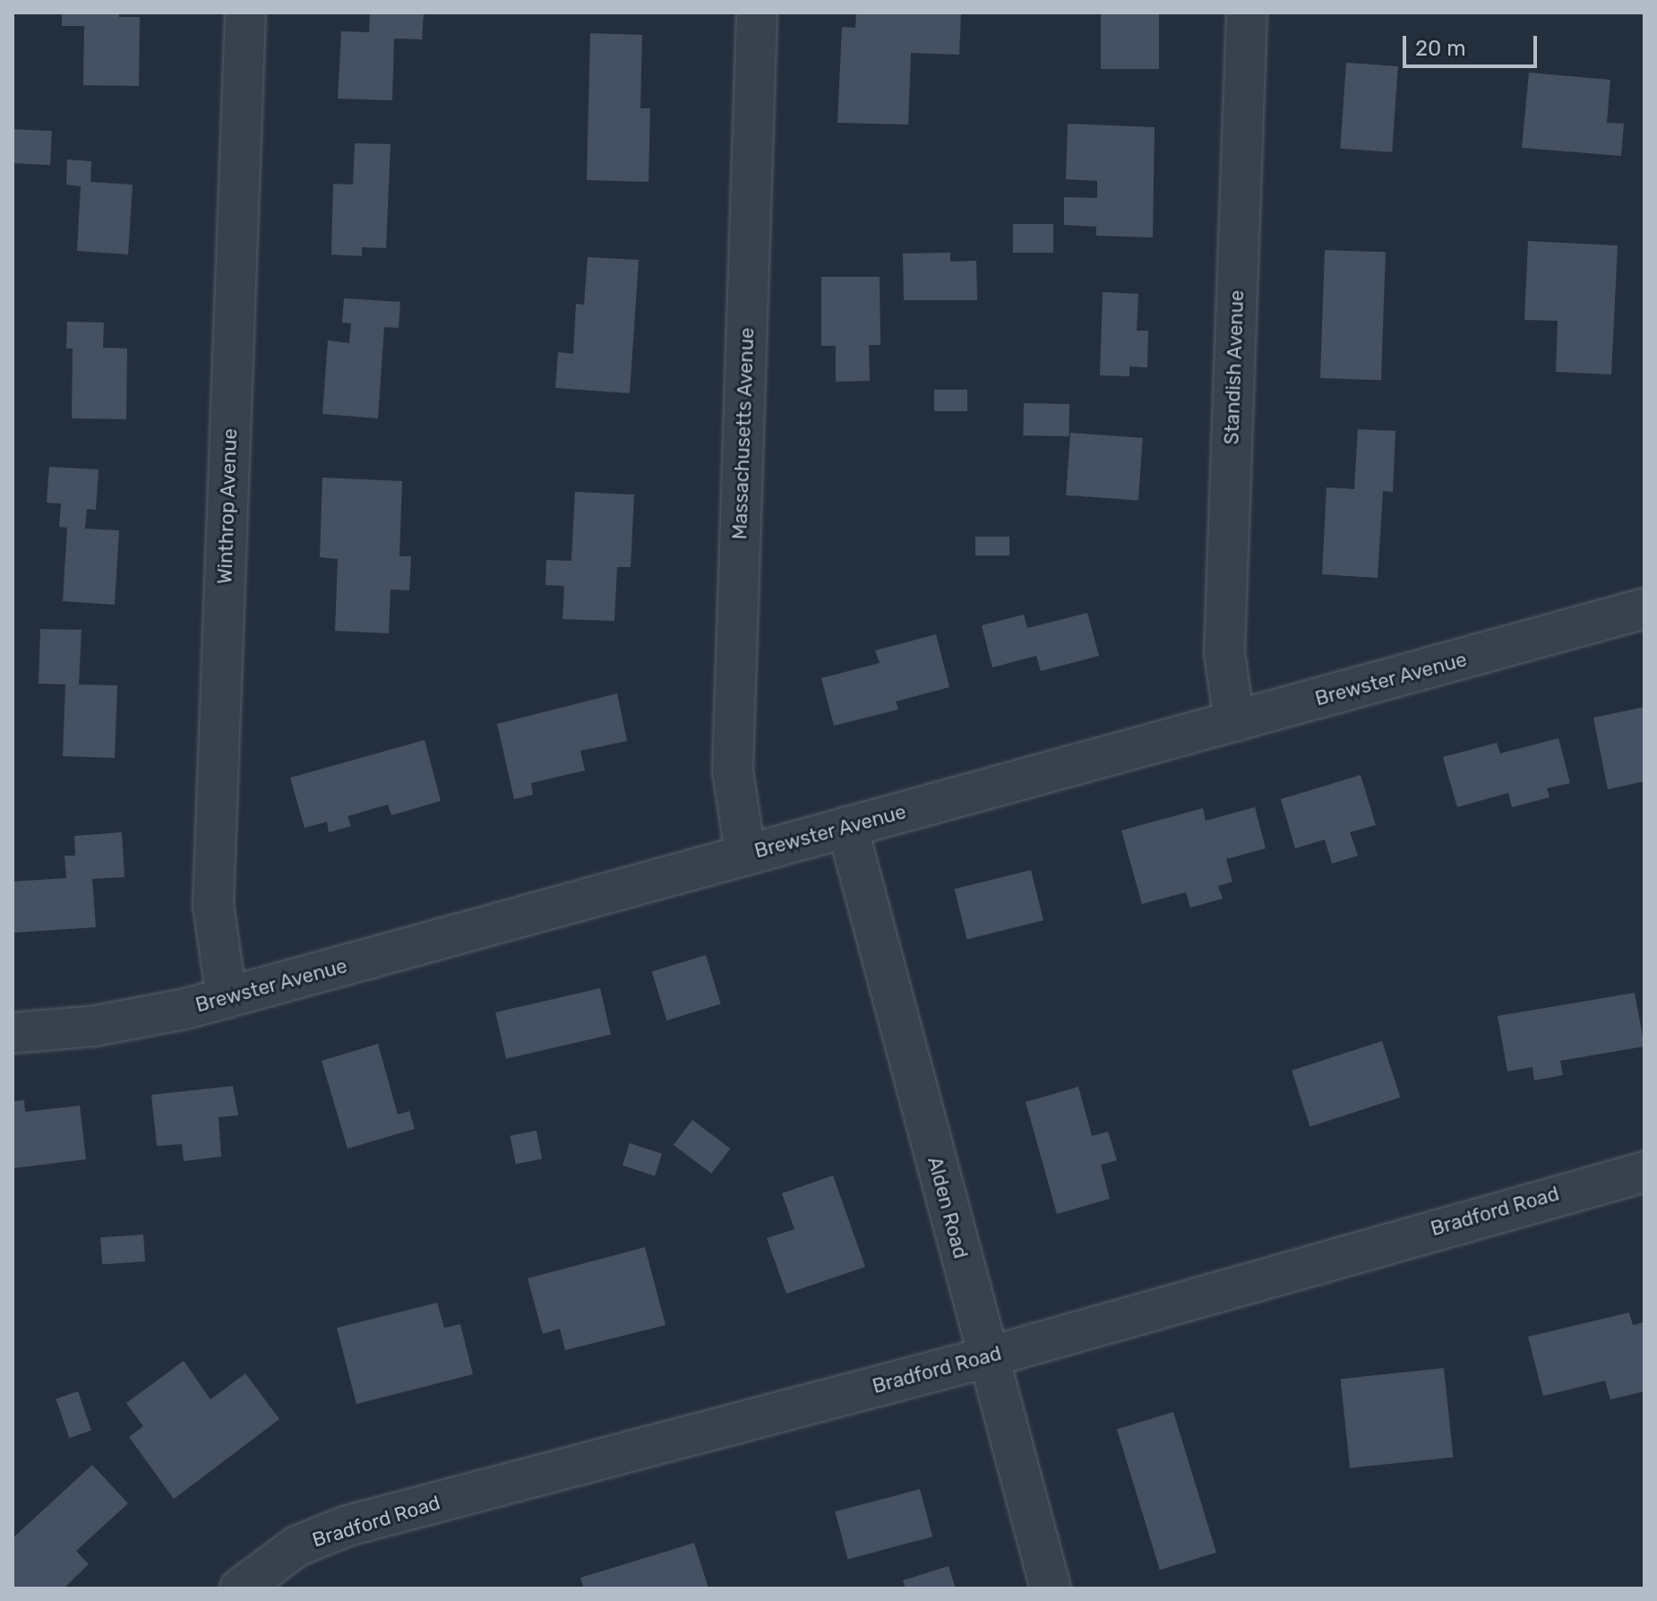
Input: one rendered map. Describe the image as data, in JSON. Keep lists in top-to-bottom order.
{
  "streets": {
    "street": [
      "Standish Avenue",
      "Massachusetts Avenue",
      "Winthrop Avenue",
      "Brewster Avenue",
      "Alden Road",
      "Bradford Road"
    ]
  },
  "crossings": [
    ["Standish Avenue", "Brewster Avenue"],
    ["Massachusetts Avenue", "Brewster Avenue"],
    ["Winthrop Avenue", "Brewster Avenue"],
    ["Brewster Avenue", "Alden Road"],
    ["Alden Road", "Bradford Road"]
  ],
  "scale_bar": "20 m"
}
